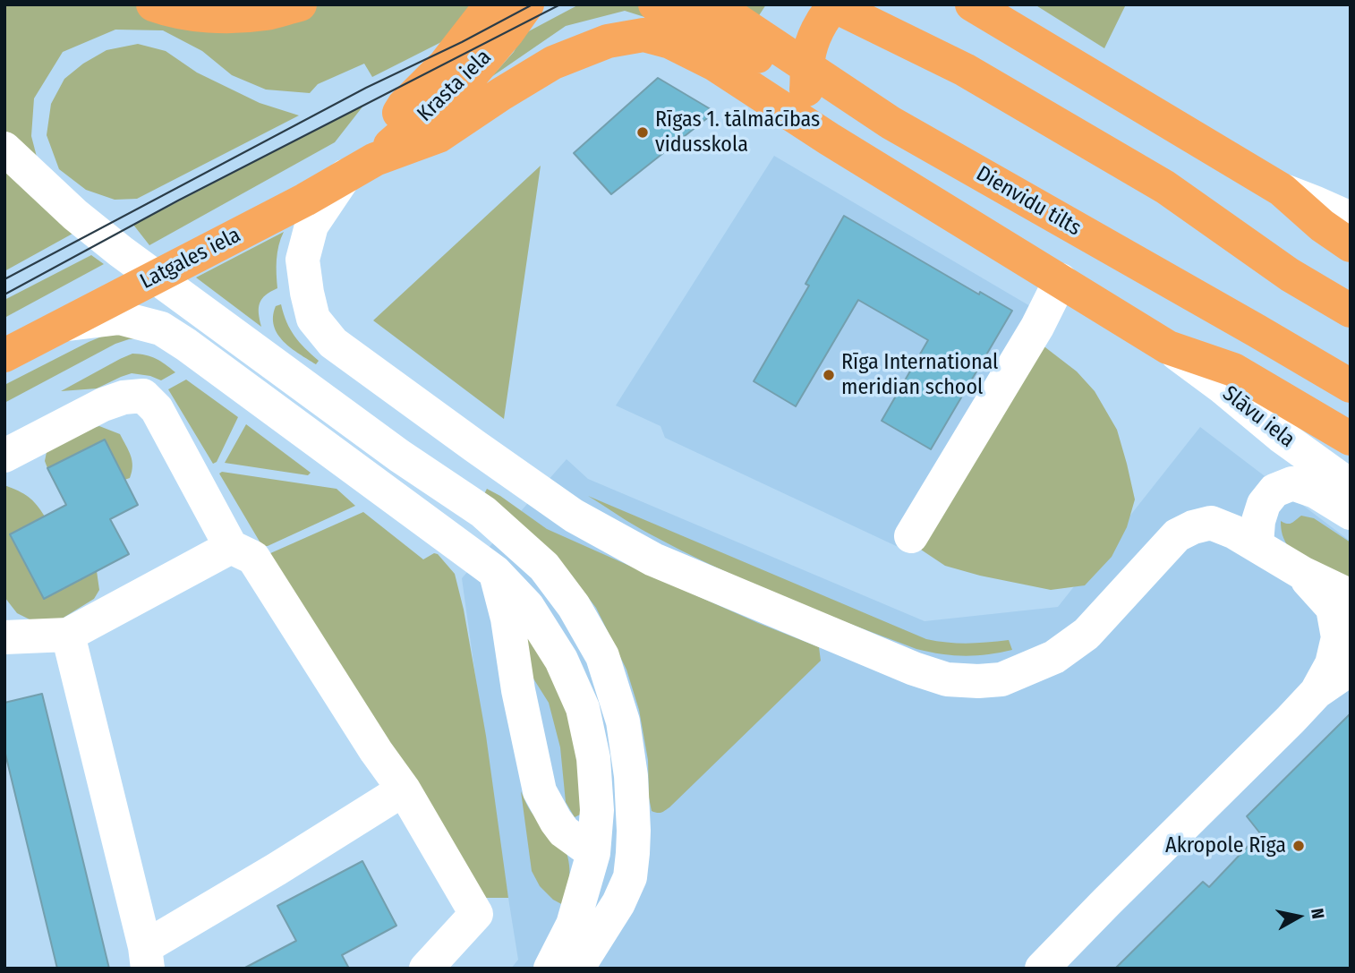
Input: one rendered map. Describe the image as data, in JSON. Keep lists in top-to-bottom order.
{
  "streets": {
    "highway": ["Krasta iela", "Dienvidu tilts", "Latgales iela"],
    "street": ["Slāvu iela"]
  },
  "crossings": [
    ["Krasta iela", "Latgales iela"]
  ],
  "places": ["Rīgas 1. tālmācības vidusskola", "Rīga International meridian school", "Akropole Rīga"],
  "north": "right"
}
